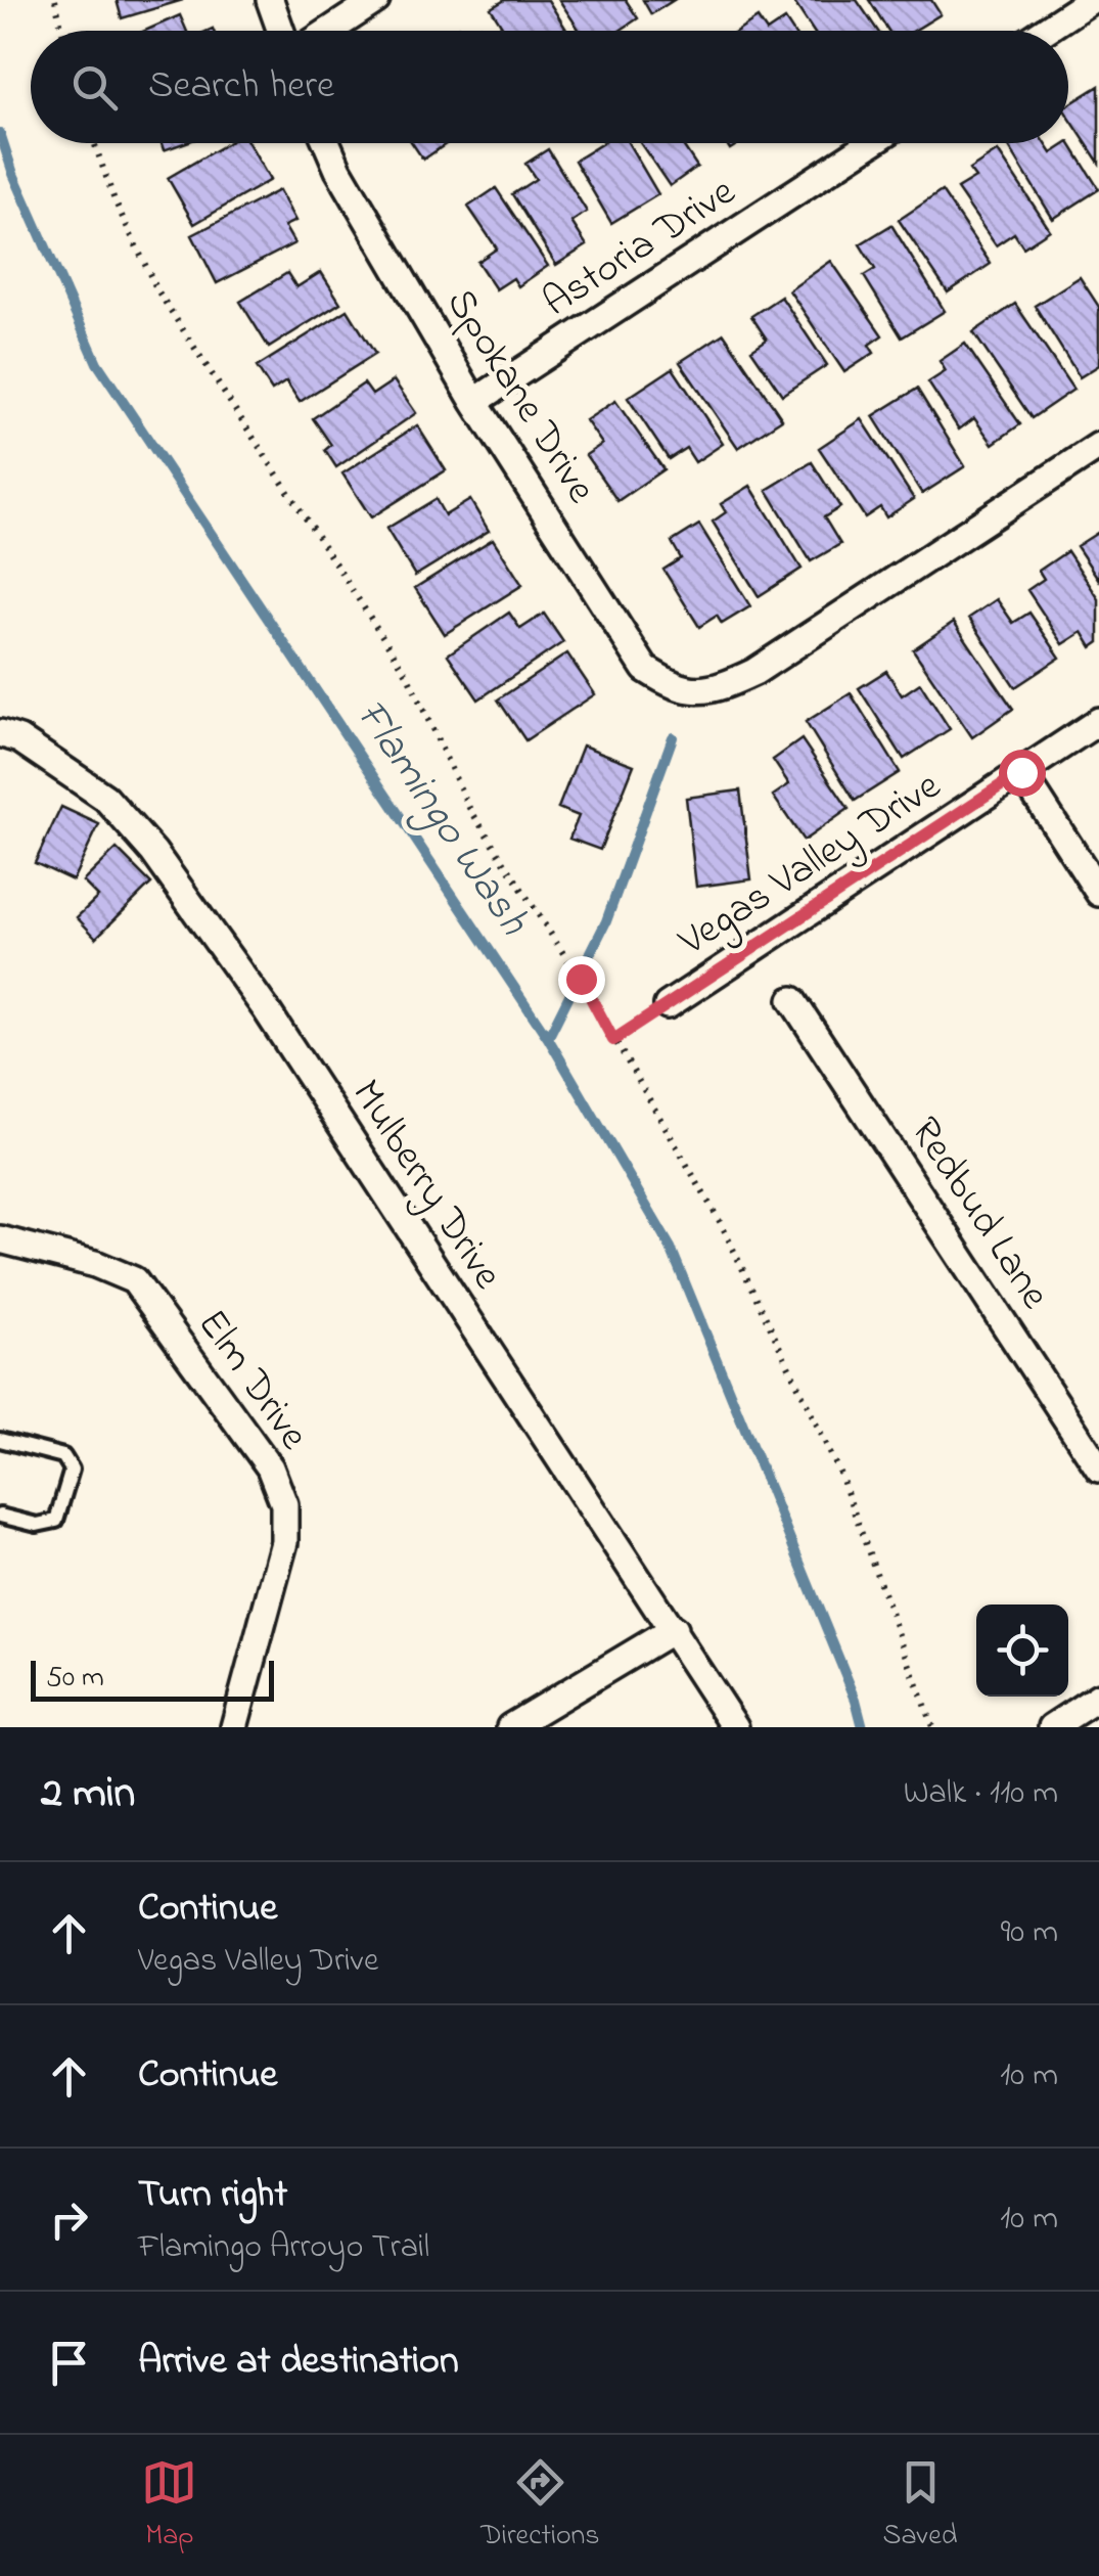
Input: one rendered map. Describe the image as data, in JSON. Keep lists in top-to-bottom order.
{
  "streets": {
    "street": [
      "Astoria Drive",
      "Spokane Drive",
      "Vegas Valley Drive",
      "Mulberry Drive",
      "Redbud Lane",
      "Elm Drive"
    ]
  },
  "crossings": [
    ["Astoria Drive", "Spokane Drive"]
  ],
  "water": ["Flamingo Wash"],
  "scale_bar": "50 m",
  "page": {
    "search": "Search here",
    "scale": "50 m",
    "heading": ["2 min", "Walk · 110 m"],
    "list": [
      ["Continue", "Vegas Valley Drive", "90 m"],
      ["Continue", "10 m"],
      ["Turn right", "Flamingo Arroyo Trail", "10 m"],
      "Arrive at destination"
    ],
    "nav": ["Map", "Directions", "Saved"]
  }
}
